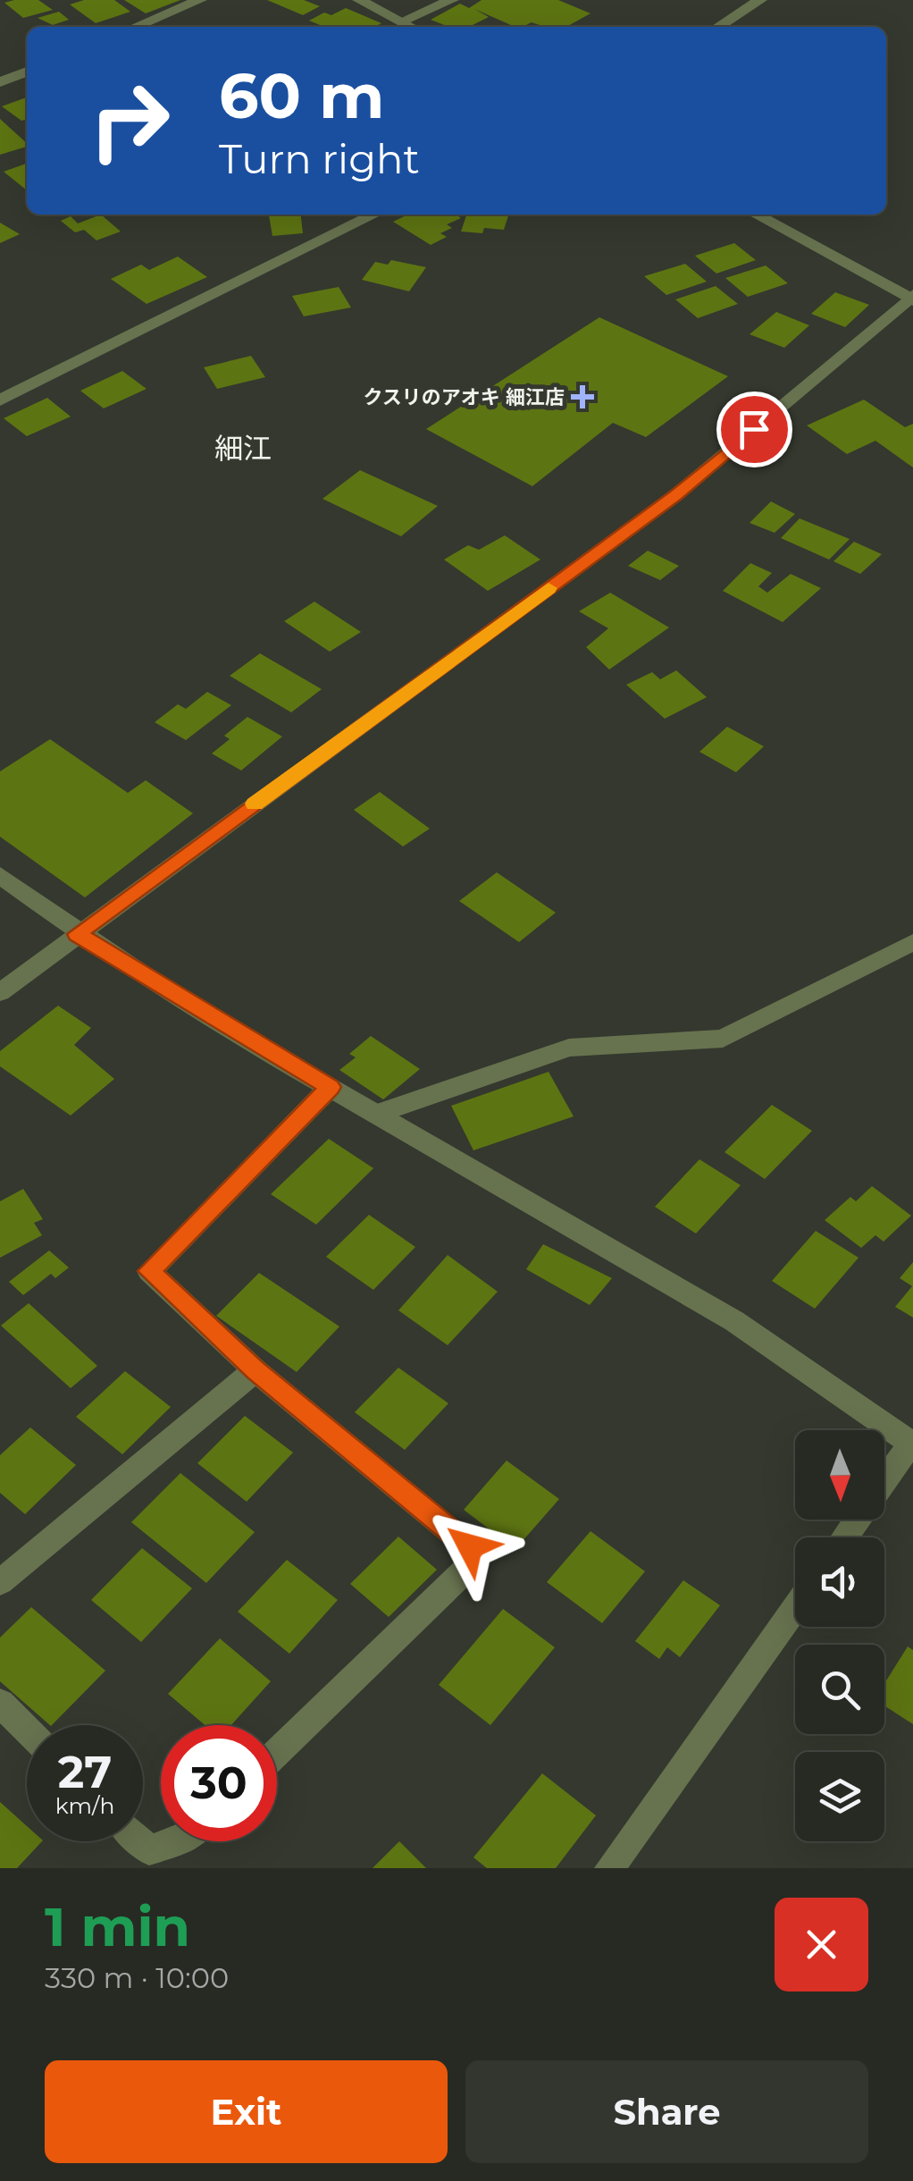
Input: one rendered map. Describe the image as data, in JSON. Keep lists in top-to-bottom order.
{
  "districts": ["細江"],
  "places": {
    "health": ["クスリのアオキ 細江店"]
  },
  "north": "bottom",
  "page": {
    "turn": ["60 m", "Turn right"],
    "speed": "27 km/h",
    "limit": "30",
    "heading": ["1 min", "330 m · 10:00"],
    "buttons": ["Exit", "Share"]
  }
}
